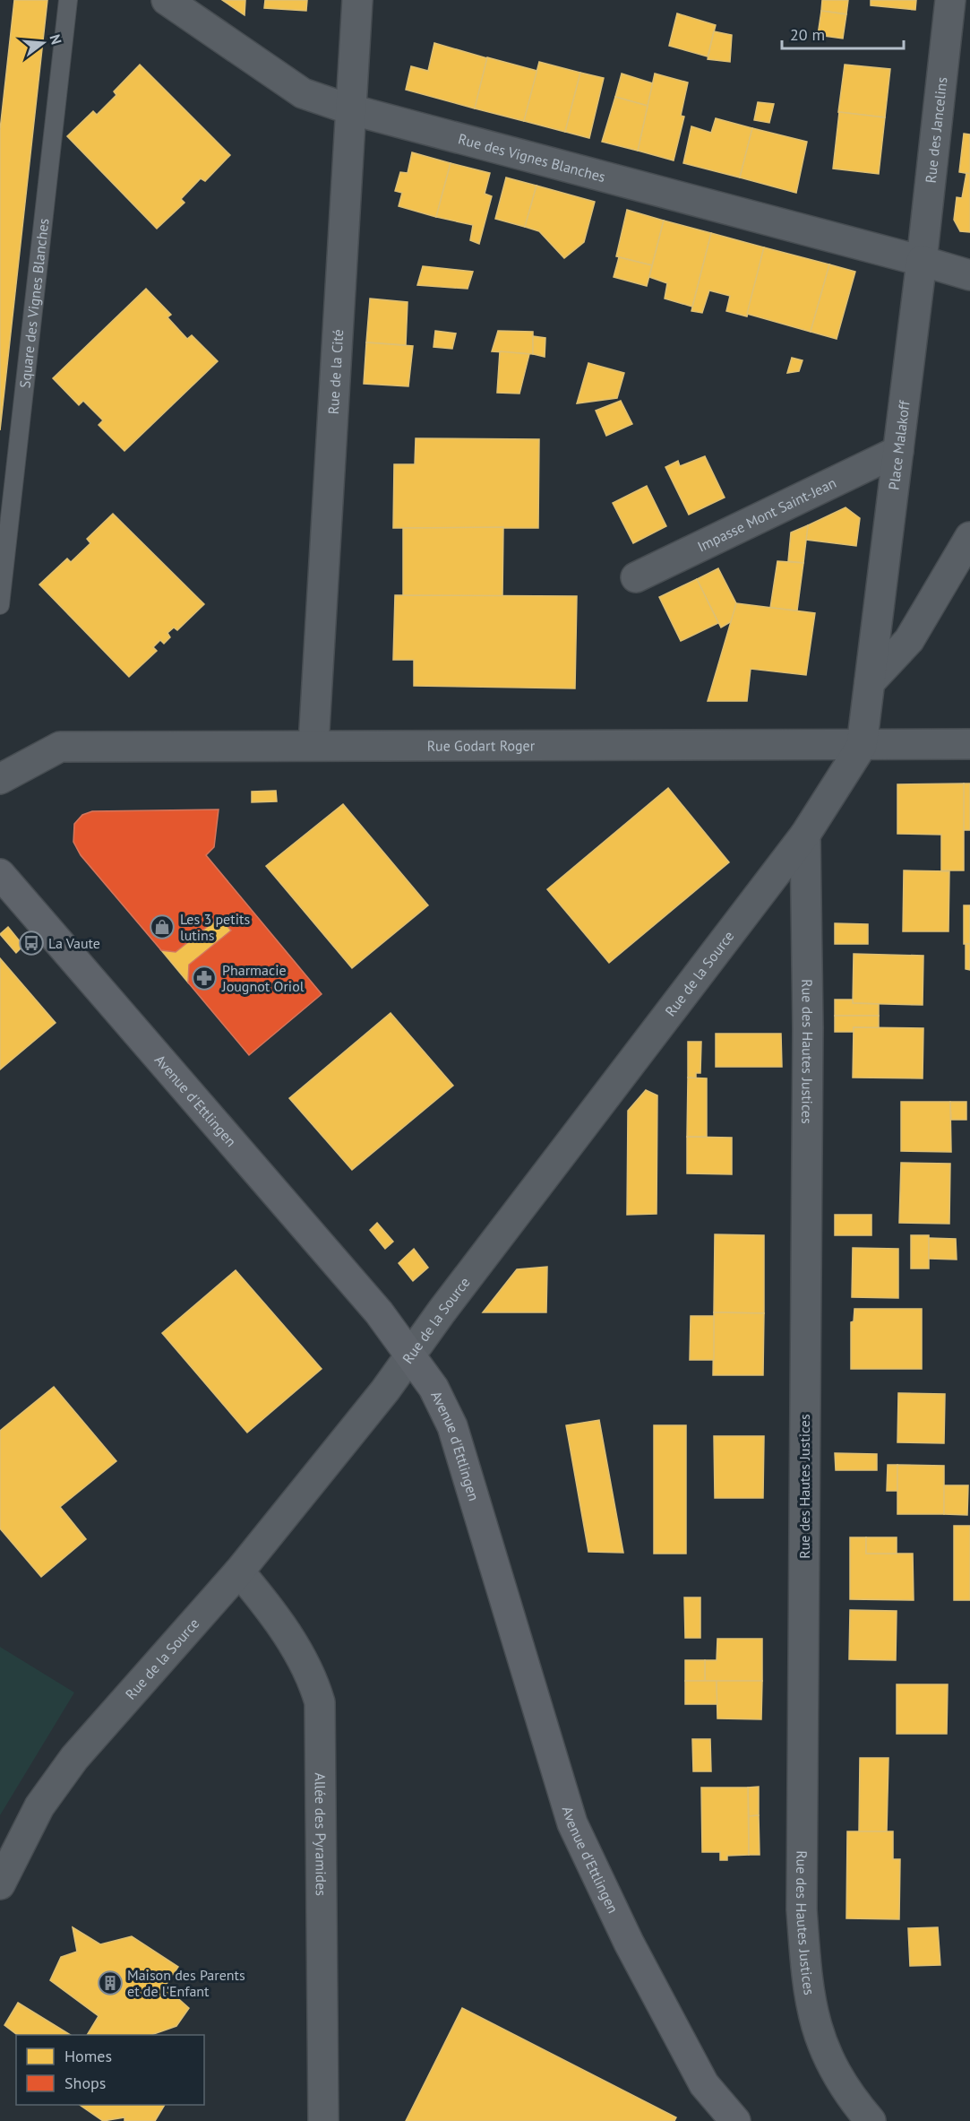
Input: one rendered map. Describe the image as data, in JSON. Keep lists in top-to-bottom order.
{
  "streets": {
    "street": [
      "Rue des Jancelins",
      "Rue des Vignes Blanches",
      "Rue de la Cité",
      "Place Malakoff",
      "Impasse Mont Saint-Jean",
      "Rue Godart Roger",
      "Rue de la Source",
      "Rue des Hautes Justices",
      "Avenue d'Ettlingen",
      "Allée des Pyramides"
    ],
    "lane": ["Square des Vignes Blanches"]
  },
  "crossings": [
    ["Rue des Jancelins", "Rue des Vignes Blanches"],
    ["Rue des Jancelins", "Place Malakoff"],
    ["Rue des Vignes Blanches", "Rue de la Cité"],
    ["Rue des Vignes Blanches", "Place Malakoff"],
    ["Rue de la Cité", "Rue Godart Roger"],
    ["Place Malakoff", "Impasse Mont Saint-Jean"],
    ["Place Malakoff", "Rue Godart Roger"],
    ["Place Malakoff", "Rue de la Source"],
    ["Rue Godart Roger", "Rue de la Source"],
    ["Rue de la Source", "Rue des Hautes Justices"],
    ["Rue de la Source", "Avenue d'Ettlingen"],
    ["Rue de la Source", "Allée des Pyramides"]
  ],
  "places": {
    "shop": ["Les 3 petits lutins"],
    "bus stop": ["La Vaute"],
    "pharmacy": ["Pharmacie Jougnot Oriol"],
    "building": ["Maison des Parents et de l'Enfant"]
  },
  "legend": ["Homes", "Shops"],
  "scale_bar": "20 m",
  "north": "right"
}
